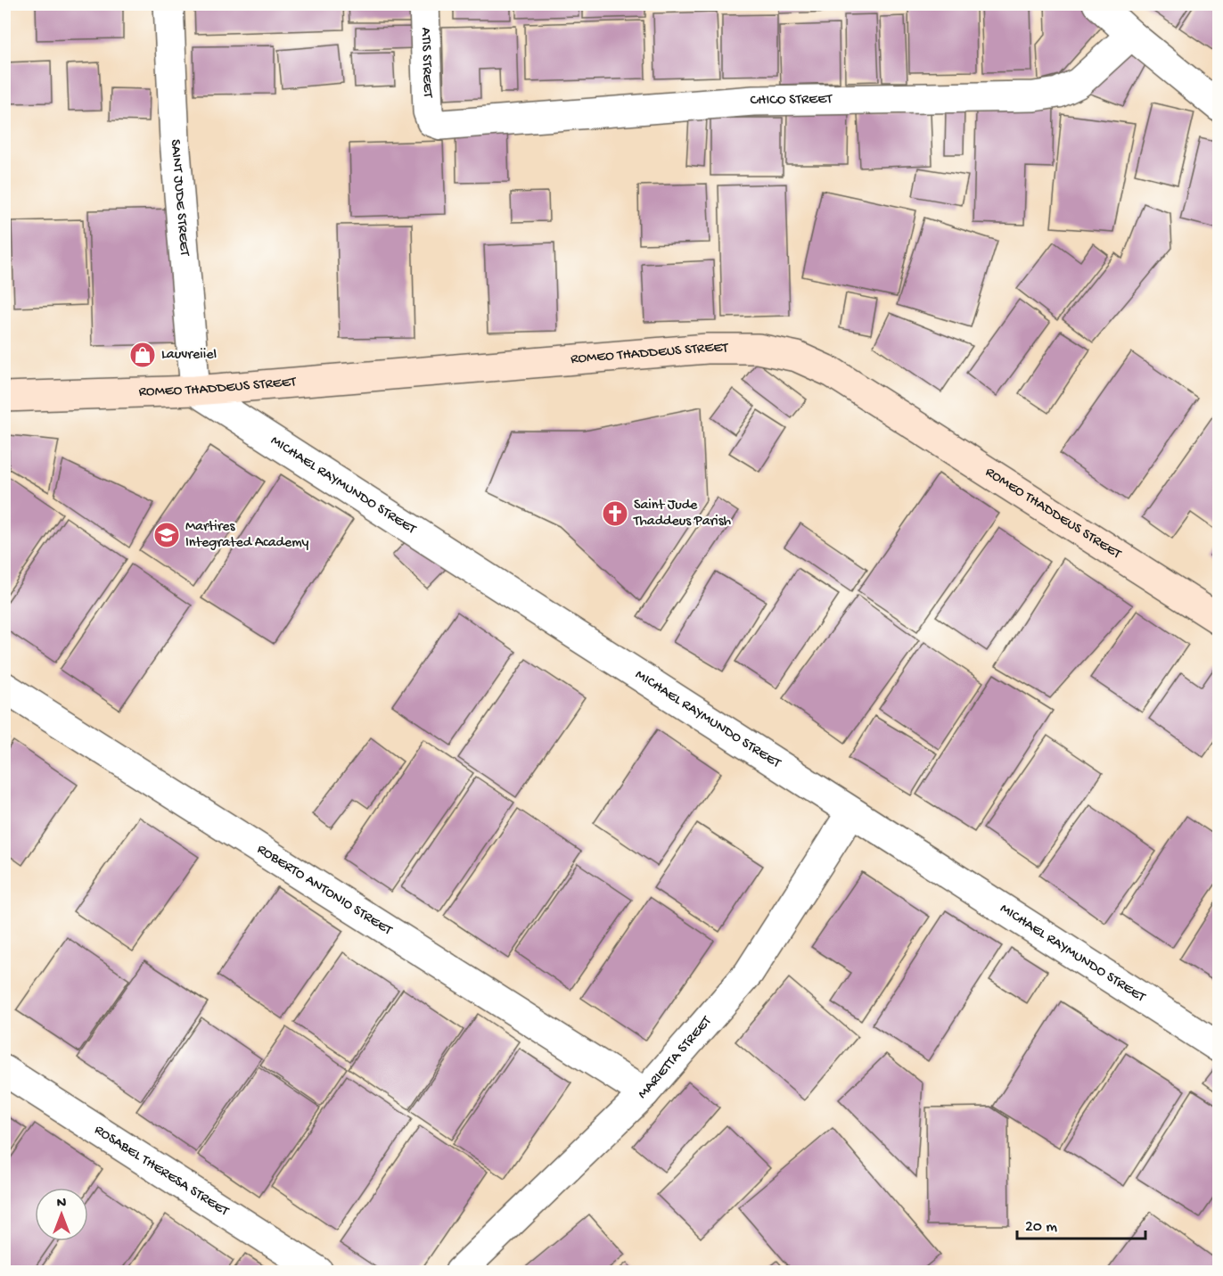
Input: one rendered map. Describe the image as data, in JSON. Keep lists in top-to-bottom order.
{
  "streets": {
    "street": [
      "ATIS STREET",
      "CHICO STREET",
      "SAINT JUDE STREET",
      "ROMEO THADDEUS STREET",
      "MICHAEL RAYMUNDO STREET",
      "ROBERTO ANTONIO STREET",
      "MARIETTA STREET",
      "ROSABEL THERESA STREET"
    ]
  },
  "crossings": [
    ["ATIS STREET", "CHICO STREET"],
    ["SAINT JUDE STREET", "ROMEO THADDEUS STREET"],
    ["SAINT JUDE STREET", "MICHAEL RAYMUNDO STREET"],
    ["ROMEO THADDEUS STREET", "MICHAEL RAYMUNDO STREET"],
    ["MICHAEL RAYMUNDO STREET", "MARIETTA STREET"],
    ["ROBERTO ANTONIO STREET", "MARIETTA STREET"]
  ],
  "places": {
    "shop": ["Lauvreiiel"],
    "church": ["Saint Jude Thaddeus Parish"],
    "school or university": ["Martires Integrated Academy"]
  },
  "scale_bar": "20 m",
  "north": "top"
}
